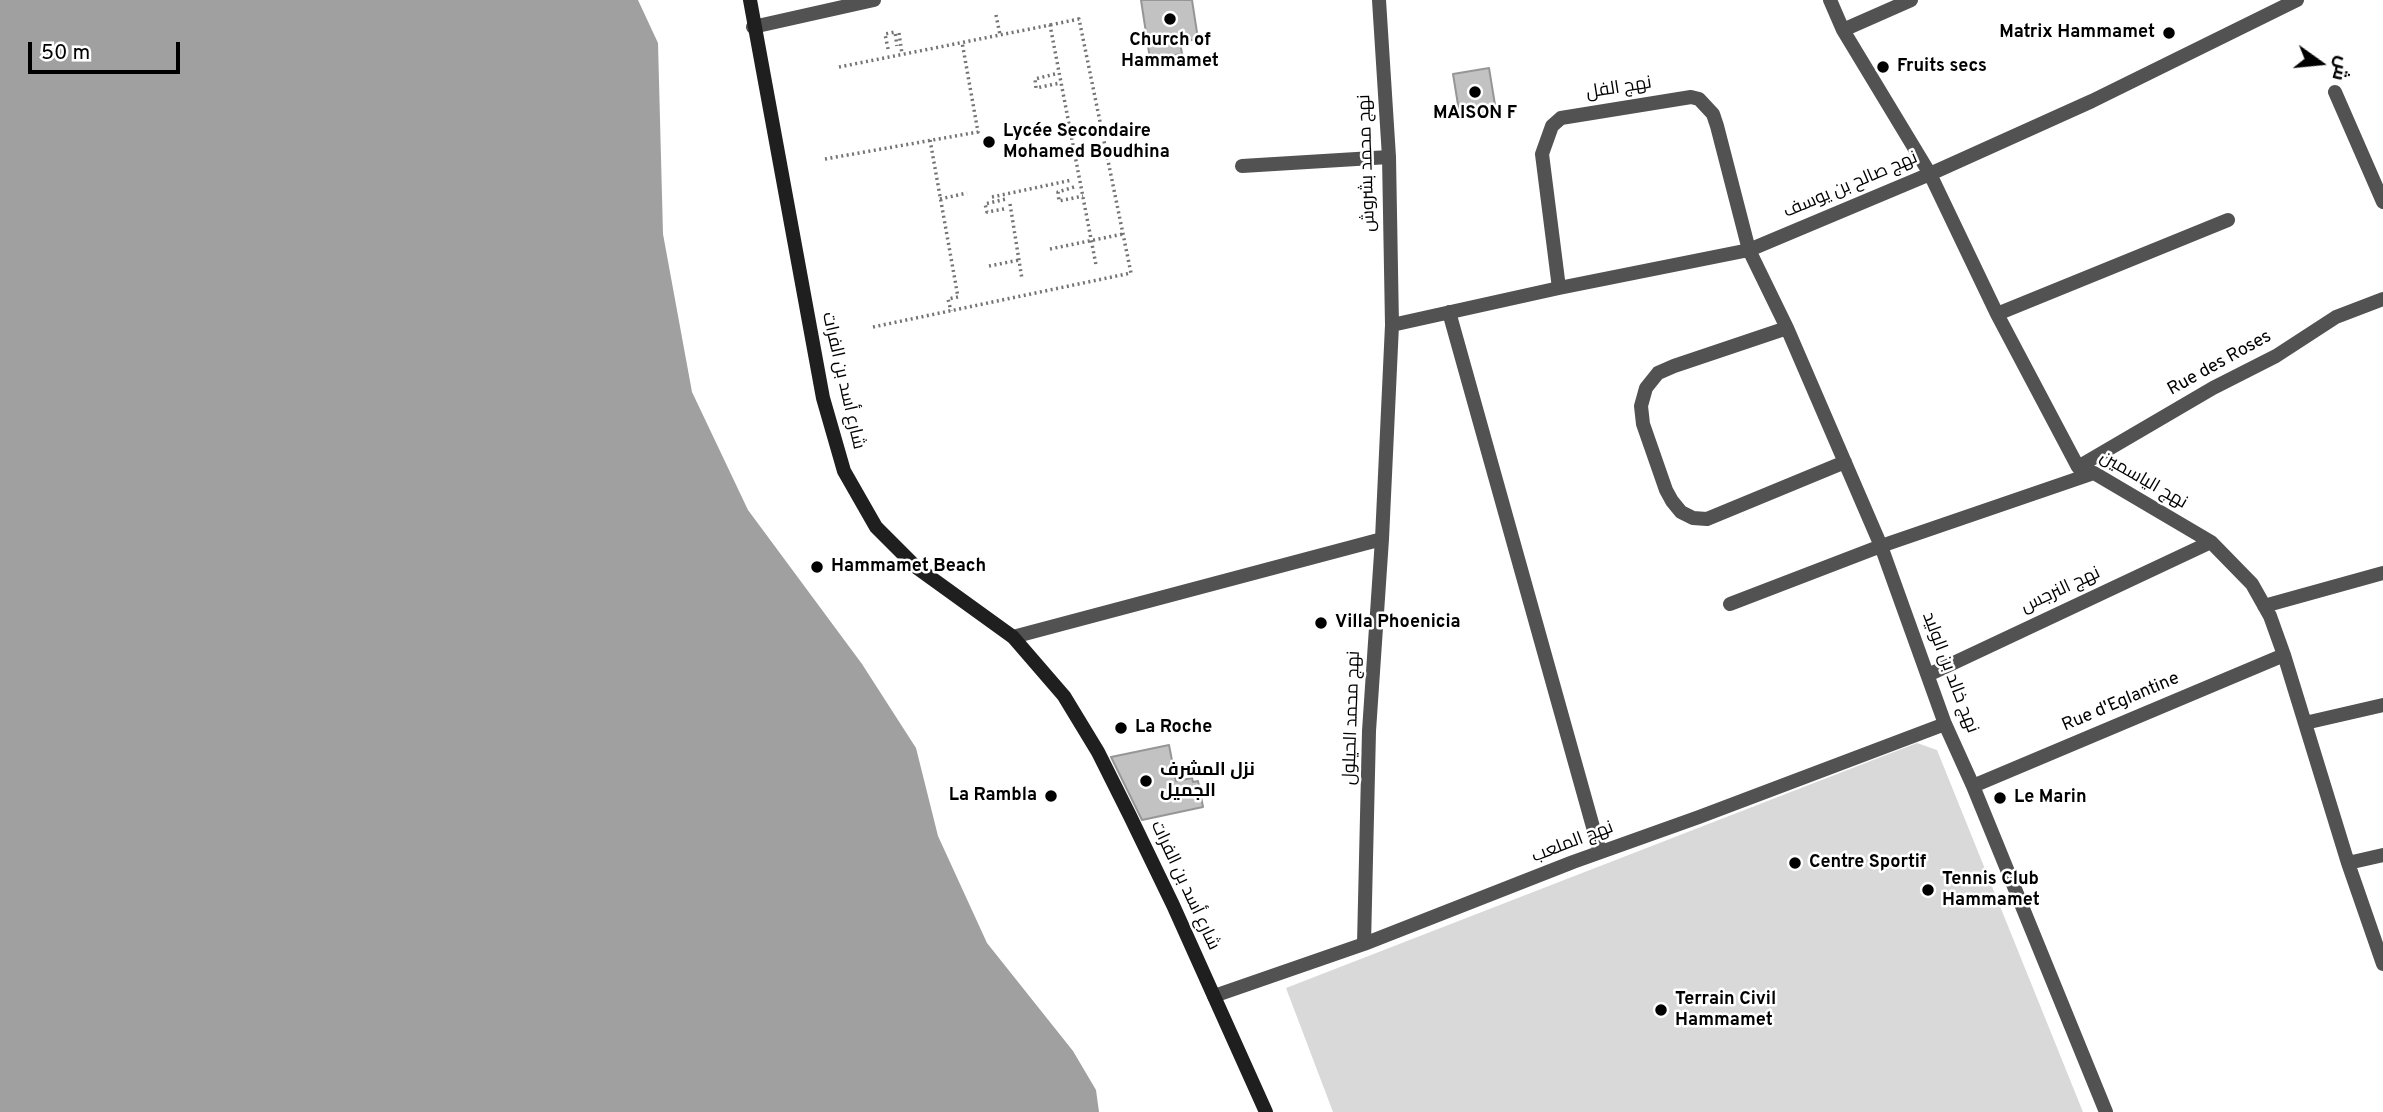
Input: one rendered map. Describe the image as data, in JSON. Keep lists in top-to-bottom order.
{
  "streets": {
    "street": [
      "نهج الفل",
      "نهج محمد بشروش",
      "نهج صالح بن يوسف",
      "Rue des Roses",
      "شارع أسد بن الفرات",
      "نهج الياسمين",
      "نهج النرجس",
      "نهج خالد بن الوليد",
      "Rue d'Eglantine",
      "نهج محمد الحيلول",
      "نهج الملعب"
    ]
  },
  "crossings": [
    ["نهج الفل", "نهج صالح بن يوسف"],
    ["نهج الفل", "نهج خالد بن الوليد"],
    ["نهج محمد بشروش", "نهج صالح بن يوسف"],
    ["نهج محمد بشروش", "نهج محمد الحيلول"],
    ["نهج صالح بن يوسف", "نهج الياسمين"],
    ["نهج صالح بن يوسف", "نهج خالد بن الوليد"],
    ["نهج صالح بن يوسف", "نهج محمد الحيلول"],
    ["Rue des Roses", "نهج الياسمين"],
    ["شارع أسد بن الفرات", "نهج الملعب"],
    ["نهج الياسمين", "نهج النرجس"],
    ["نهج الياسمين", "Rue d'Eglantine"],
    ["نهج النرجس", "نهج خالد بن الوليد"],
    ["نهج خالد بن الوليد", "Rue d'Eglantine"],
    ["نهج خالد بن الوليد", "نهج الملعب"],
    ["نهج محمد الحيلول", "نهج الملعب"]
  ],
  "places": [
    "Church of Hammamet",
    "Matrix Hammamet",
    "Fruits secs",
    "MAISON F",
    "Lycée Secondaire Mohamed Boudhina",
    "Hammamet Beach",
    "Villa Phoenicia",
    "La Roche",
    "نزل المشرف الجميل",
    "La Rambla",
    "Le Marin",
    "Centre Sportif",
    "Tennis Club Hammamet",
    "Terrain Civil Hammamet"
  ],
  "scale_bar": "50 m",
  "north": "right"
}
